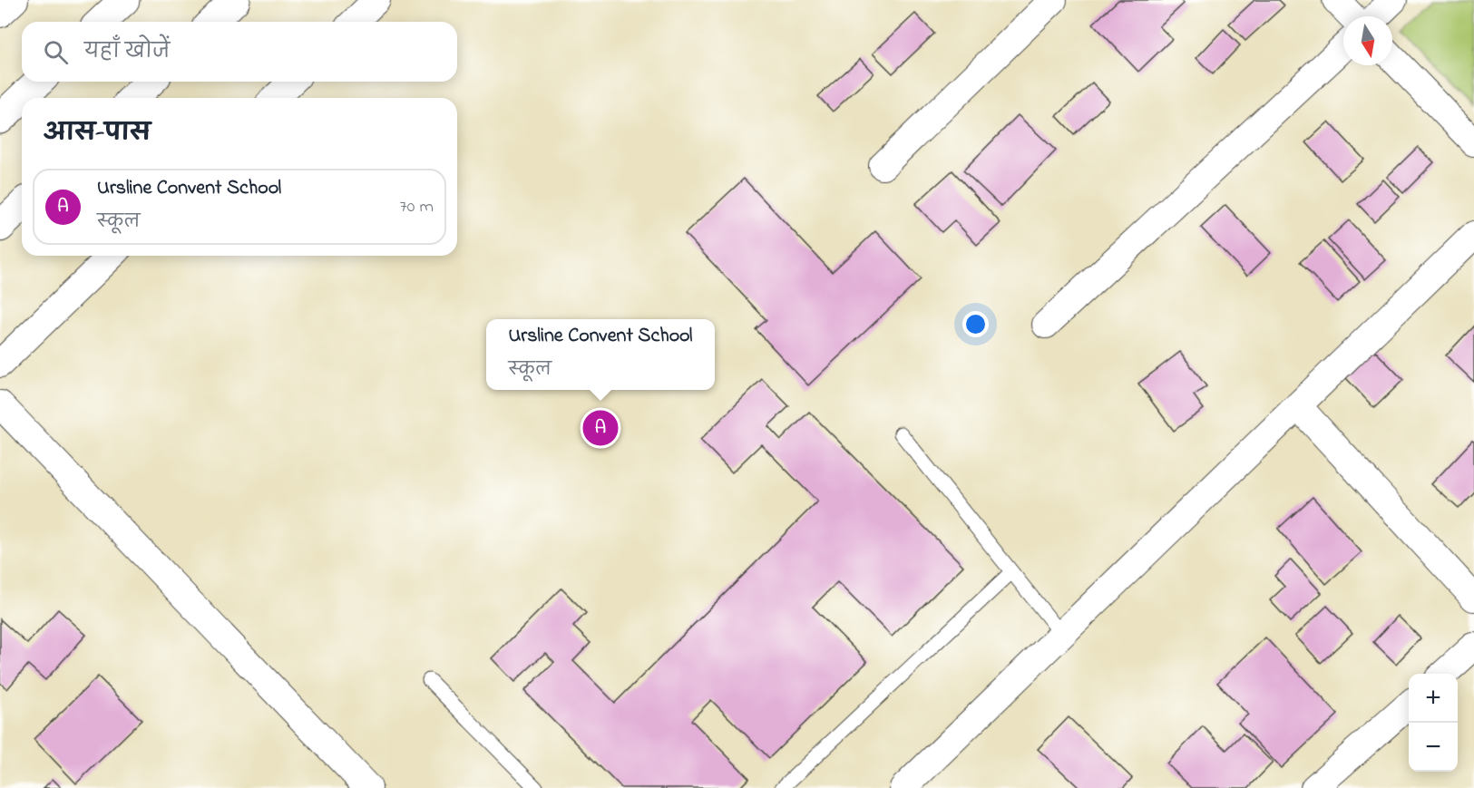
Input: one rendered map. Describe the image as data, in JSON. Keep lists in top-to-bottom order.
{
  "north": "bottom",
  "page": {
    "search": "यहाँ खोजें",
    "heading": "आस-पास",
    "list": [
      {
        "mark": "A",
        "name": "Ursline Convent School",
        "note": "स्कूल",
        "value": "70 m"
      }
    ],
    "popup": ["Ursline Convent School", "स्कूल"],
    "pins": "A",
    "map_buttons": ["+", "−"]
  }
}
